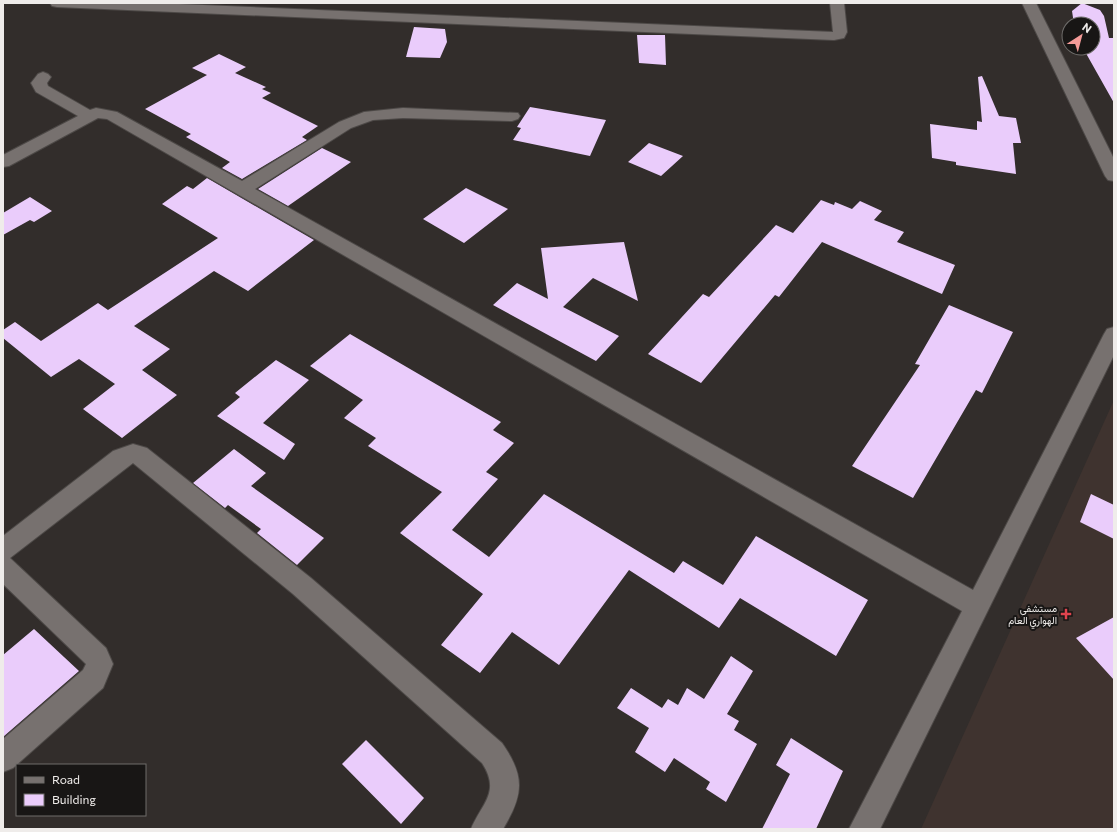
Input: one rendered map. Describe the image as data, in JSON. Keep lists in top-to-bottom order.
{
  "places": {
    "health": ["مستشفي الهواري العام"]
  },
  "legend": ["Road", "Building"],
  "north": "top right"
}
